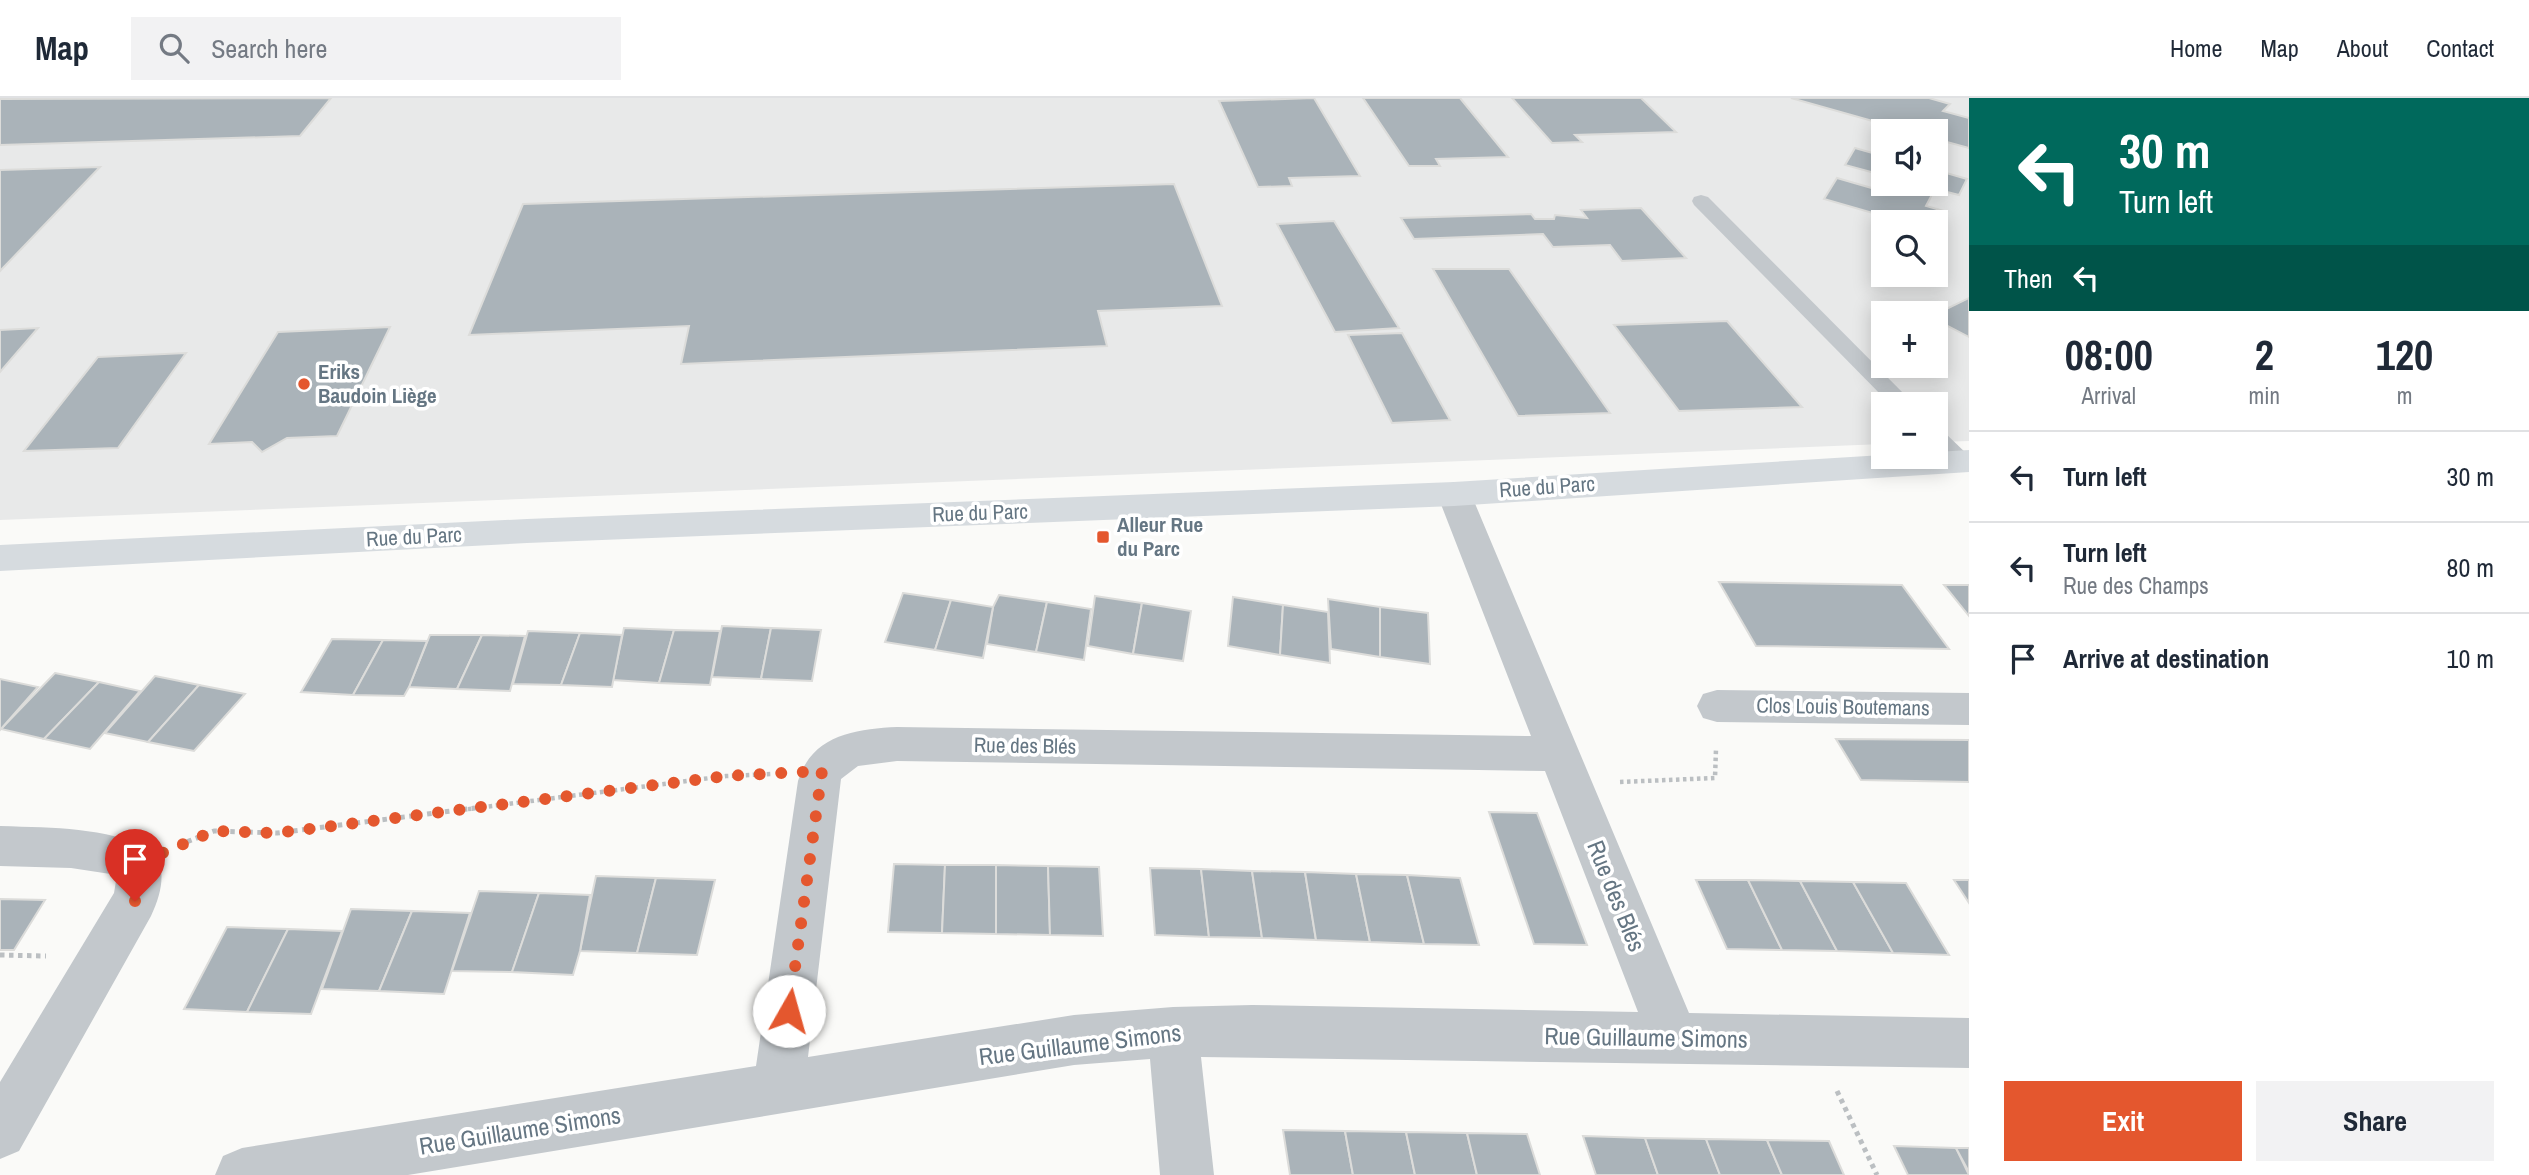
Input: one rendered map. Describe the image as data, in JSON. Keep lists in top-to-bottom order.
{
  "streets": {
    "street": [
      "Rue du Parc",
      "Clos Louis Boutemans",
      "Rue des Blés",
      "Rue Guillaume Simons"
    ]
  },
  "crossings": [
    ["Rue du Parc", "Rue des Blés"],
    ["Rue des Blés", "Rue Guillaume Simons"]
  ],
  "places": {
    "other": ["Eriks Baudoin Liège"],
    "transit": ["Alleur Rue du Parc"]
  },
  "page": {
    "header": "Map",
    "search": "Search here",
    "nav": [
      "Home",
      "Map",
      "About",
      "Contact"
    ],
    "turn": ["30 m", "Turn left"],
    "map_buttons": ["+", "−"],
    "then": "Then",
    "eta": [
      "08:00",
      "Arrival",
      "2",
      "min",
      "120",
      "m"
    ],
    "list": [
      {
        "name": "Turn left",
        "value": "30 m"
      },
      {
        "name": "Turn left",
        "note": "Rue des Champs",
        "value": "80 m"
      },
      {
        "name": "Arrive at destination",
        "value": "10 m"
      }
    ],
    "buttons": ["Exit", "Share"]
  }
}
